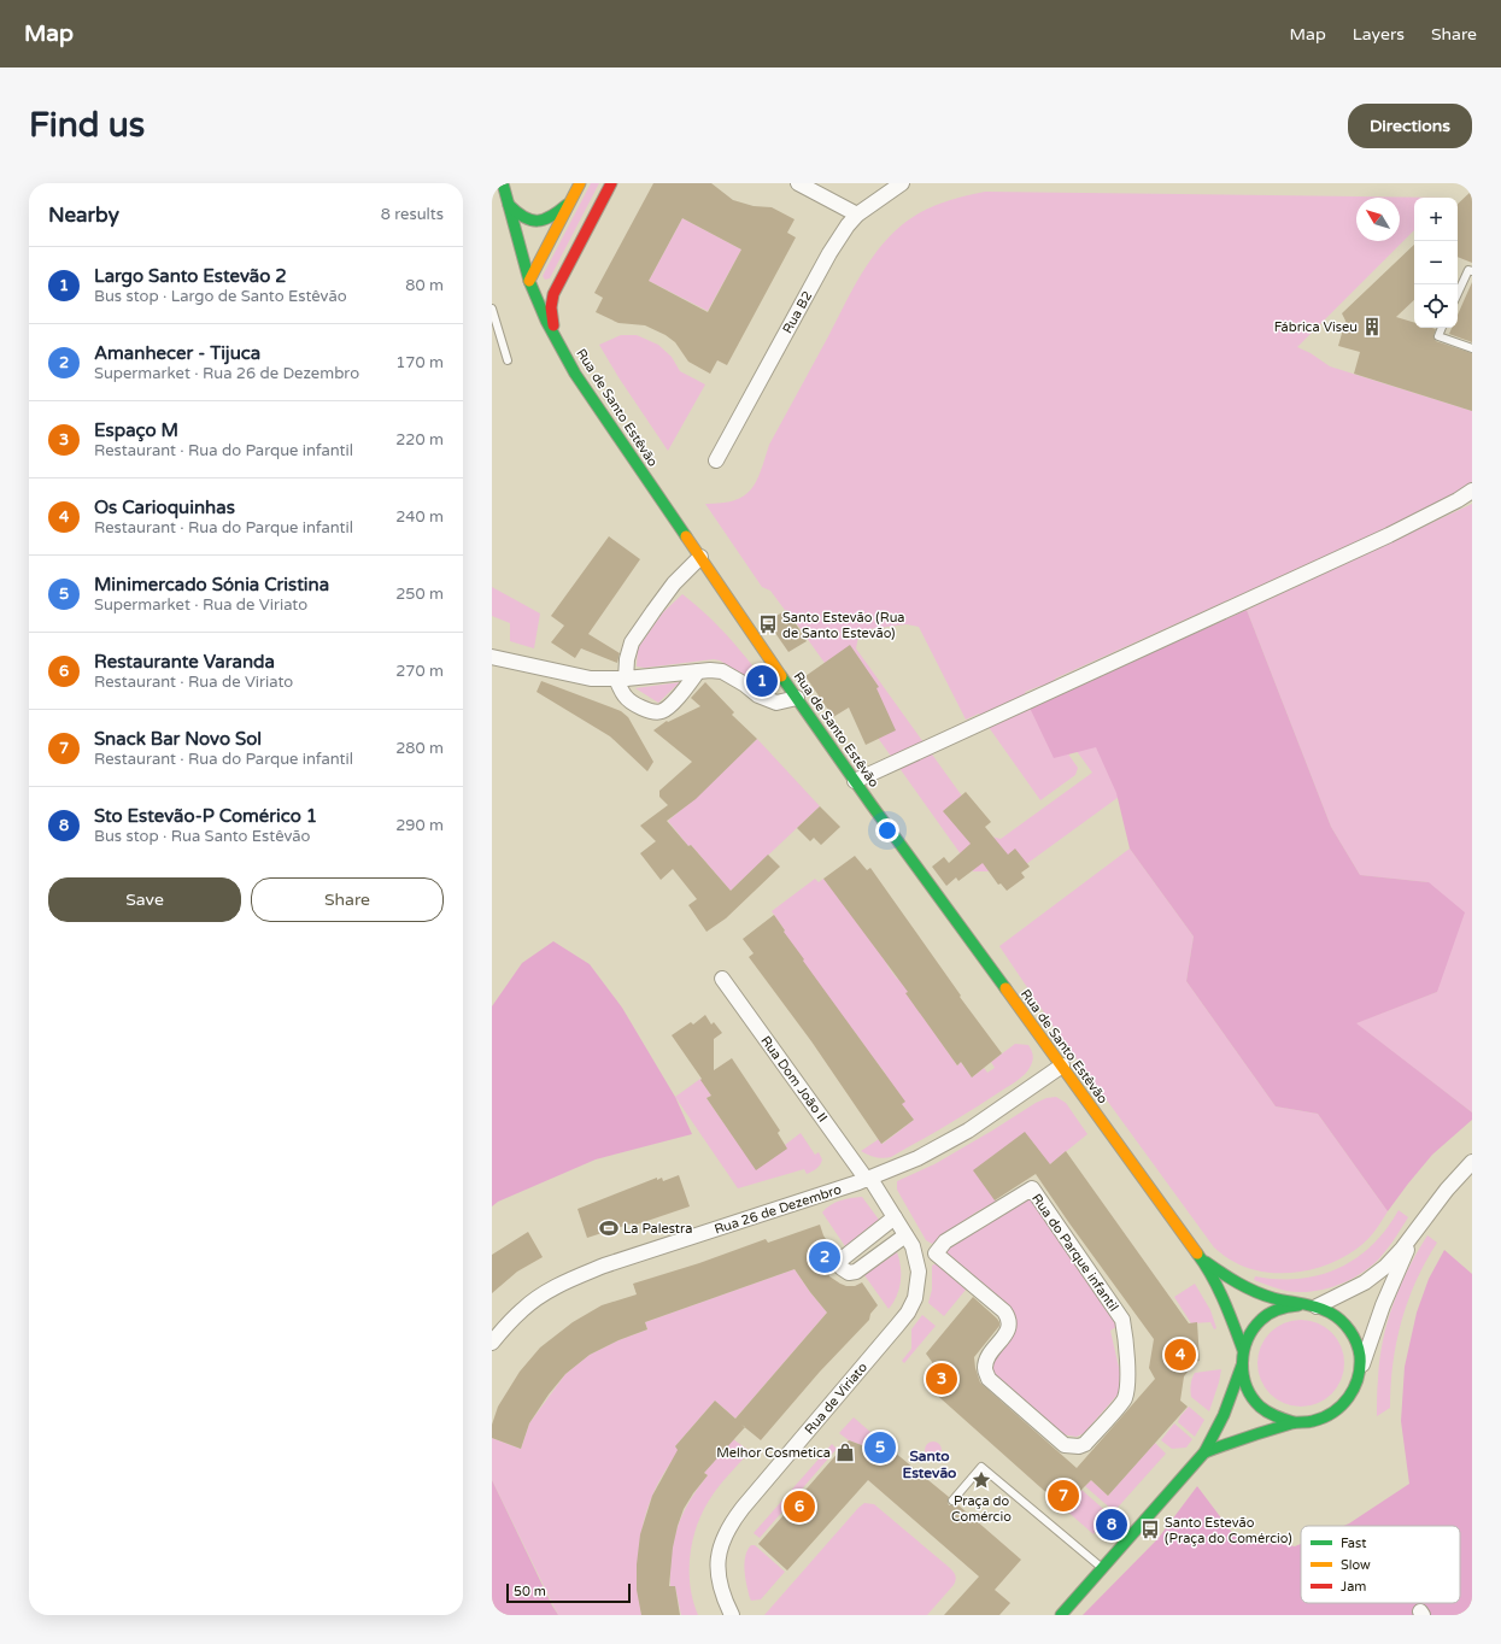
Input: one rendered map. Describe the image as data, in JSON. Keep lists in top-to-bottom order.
{
  "streets": {
    "street": [
      "Rua B2",
      "Rua de Santo Estêvão",
      "Rua Dom João II",
      "Rua 26 de Dezembro",
      "Rua do Parque infantil",
      "Rua de Viriato"
    ]
  },
  "crossings": [
    ["Rua de Santo Estêvão", "Rua 26 de Dezembro"],
    ["Rua Dom João II", "Rua 26 de Dezembro"],
    ["Rua Dom João II", "Rua de Viriato"],
    ["Rua 26 de Dezembro", "Rua de Viriato"]
  ],
  "districts": ["Santo Estevão"],
  "places": {
    "building": ["Fábrica Viseu"],
    "bus stop": ["Santo Estevão (Rua de Santo Estevão)", "Santo Estevão (Praça do Comércio)"],
    "sports": ["La Palestra"],
    "shop": ["Melhor Cosmetica"],
    "place": ["Praça do Comércio"]
  },
  "legend": ["Fast", "Slow", "Jam"],
  "scale_bar": "50 m",
  "north": "top left",
  "page": {
    "header": "Map",
    "nav": ["Map", "Layers", "Share"],
    "buttons": [
      "Directions",
      ["Save", "Share"]
    ],
    "title": "Find us",
    "heading": ["Nearby", "8 results"],
    "map_buttons": ["+", "−"],
    "list": [
      {
        "mark": "1",
        "name": "Largo Santo Estevão 2",
        "note": "Bus stop · Largo de Santo Estêvão",
        "value": "80 m"
      },
      {
        "mark": "2",
        "name": "Amanhecer - Tijuca",
        "note": "Supermarket · Rua 26 de Dezembro",
        "value": "170 m"
      },
      {
        "mark": "3",
        "name": "Espaço M",
        "note": "Restaurant · Rua do Parque infantil",
        "value": "220 m"
      },
      {
        "mark": "4",
        "name": "Os Carioquinhas",
        "note": "Restaurant · Rua do Parque infantil",
        "value": "240 m"
      },
      {
        "mark": "5",
        "name": "Minimercado Sónia Cristina",
        "note": "Supermarket · Rua de Viriato",
        "value": "250 m"
      },
      {
        "mark": "6",
        "name": "Restaurante Varanda",
        "note": "Restaurant · Rua de Viriato",
        "value": "270 m"
      },
      {
        "mark": "7",
        "name": "Snack Bar Novo Sol",
        "note": "Restaurant · Rua do Parque infantil",
        "value": "280 m"
      },
      {
        "mark": "8",
        "name": "Sto Estevão-P Comérico 1",
        "note": "Bus stop · Rua Santo Estêvão",
        "value": "290 m"
      }
    ],
    "pins": [
      "1",
      "2",
      "4",
      "3",
      "5",
      "7",
      "6",
      "8"
    ],
    "scale": "50 m"
  }
}
